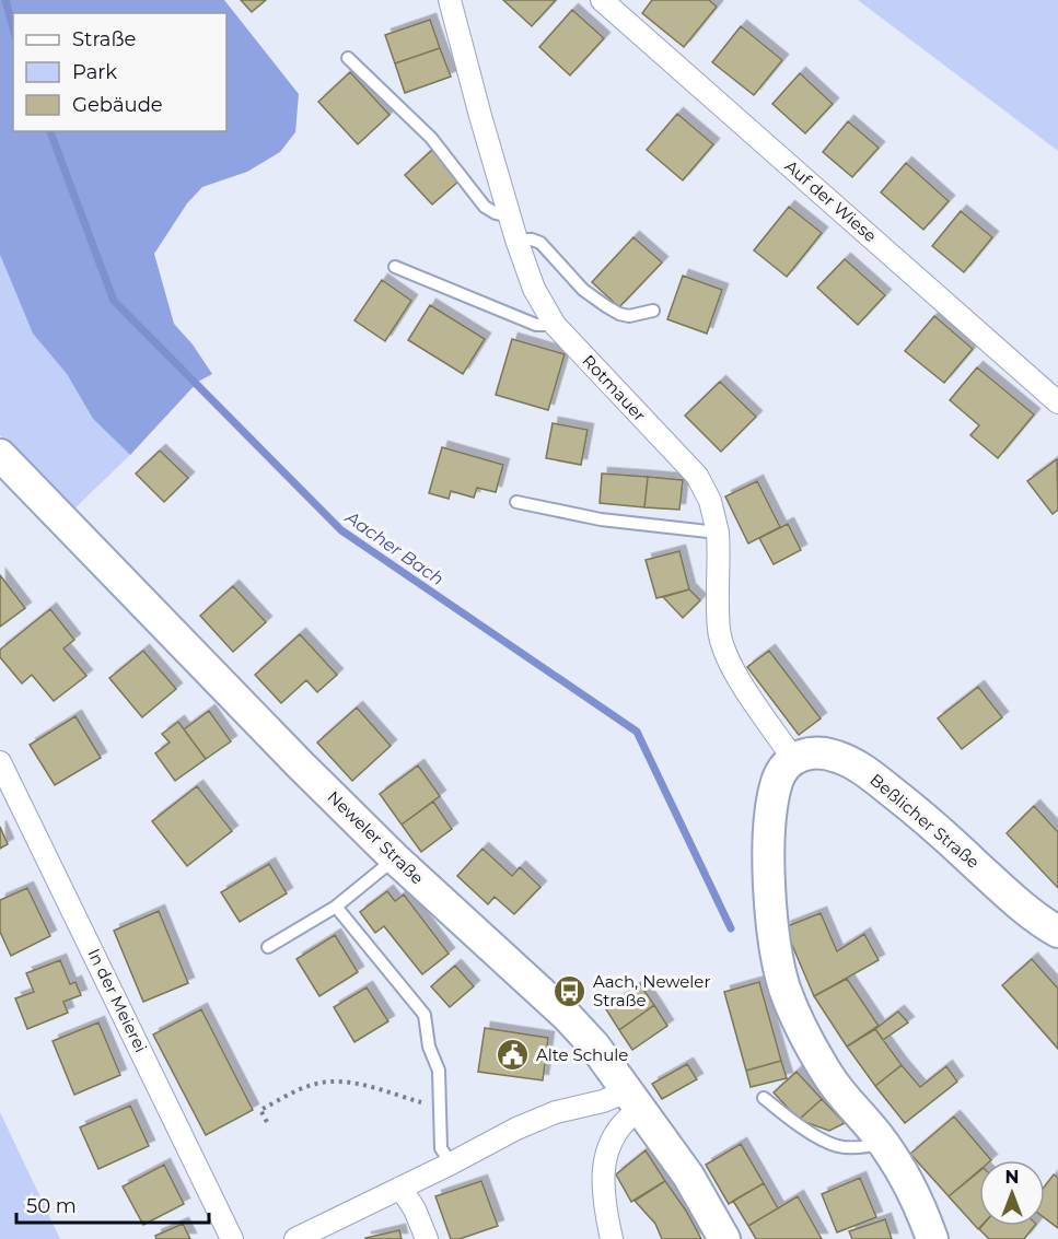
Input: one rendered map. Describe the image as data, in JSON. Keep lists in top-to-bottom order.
{
  "streets": {
    "main road": ["Beßlicher Straße", "Neweler Straße"],
    "street": ["Auf der Wiese", "Rotmauer", "In der Meierei"]
  },
  "crossings": [
    ["Rotmauer", "Beßlicher Straße"]
  ],
  "water": ["Aacher Bach"],
  "places": {
    "bus stop": ["Aach, Neweler Straße"],
    "public building": ["Alte Schule"]
  },
  "legend": ["Straße", "Park", "Gebäude"],
  "scale_bar": "50 m",
  "north": "top"
}
